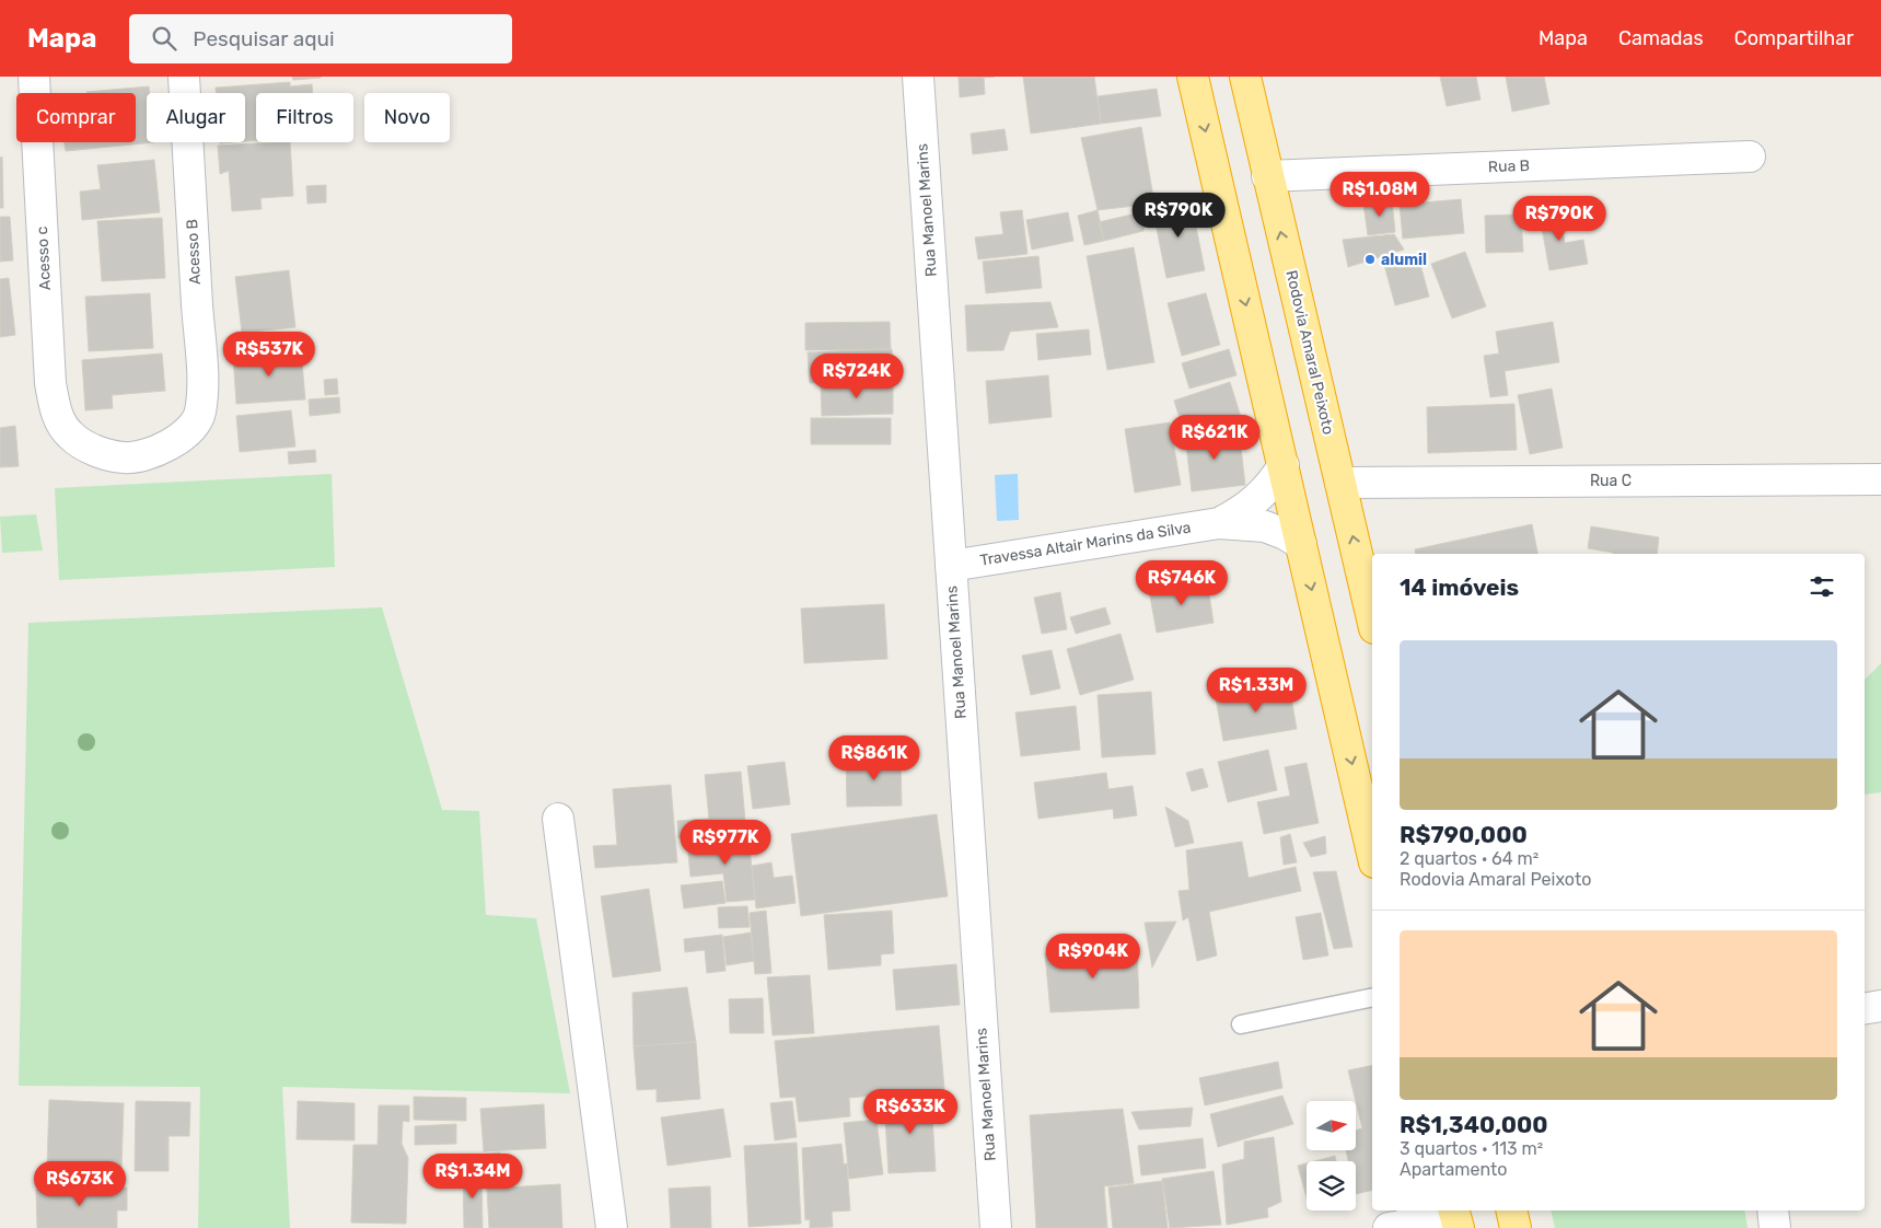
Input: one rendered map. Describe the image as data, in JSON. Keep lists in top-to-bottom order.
{
  "streets": {
    "highway": ["Rodovia Amaral Peixoto"],
    "street": [
      "Rua B",
      "Rua Manoel Marins",
      "Acesso B",
      "Acesso c",
      "Rua C",
      "Travessa Altair Marins da Silva"
    ]
  },
  "crossings": [
    ["Rua B", "Rodovia Amaral Peixoto"],
    ["Rua Manoel Marins", "Travessa Altair Marins da Silva"],
    ["Acesso B", "Acesso c"],
    ["Rodovia Amaral Peixoto", "Rua C"]
  ],
  "places": ["alumil"],
  "north": "right",
  "page": {
    "header": "Mapa",
    "search": "Pesquisar aqui",
    "nav": ["Mapa", "Camadas", "Compartilhar"],
    "chip": [
      "Comprar",
      "Alugar",
      "Filtros",
      "Novo"
    ],
    "price": [
      "R$1.08M",
      "R$790K",
      "R$790K",
      "R$537K",
      "R$724K",
      "R$621K",
      "R$746K",
      "R$1.33M",
      "R$861K",
      "R$977K",
      "R$904K",
      "R$633K",
      "R$1.34M",
      "R$673K"
    ],
    "heading": "14 imóveis",
    "list": [
      {
        "name": "R$790,000",
        "note": "2 quartos · 64 m² · Rodovia Amaral Peixoto"
      },
      {
        "name": "R$1,340,000",
        "note": "3 quartos · 113 m² · Apartamento"
      }
    ]
  }
}
